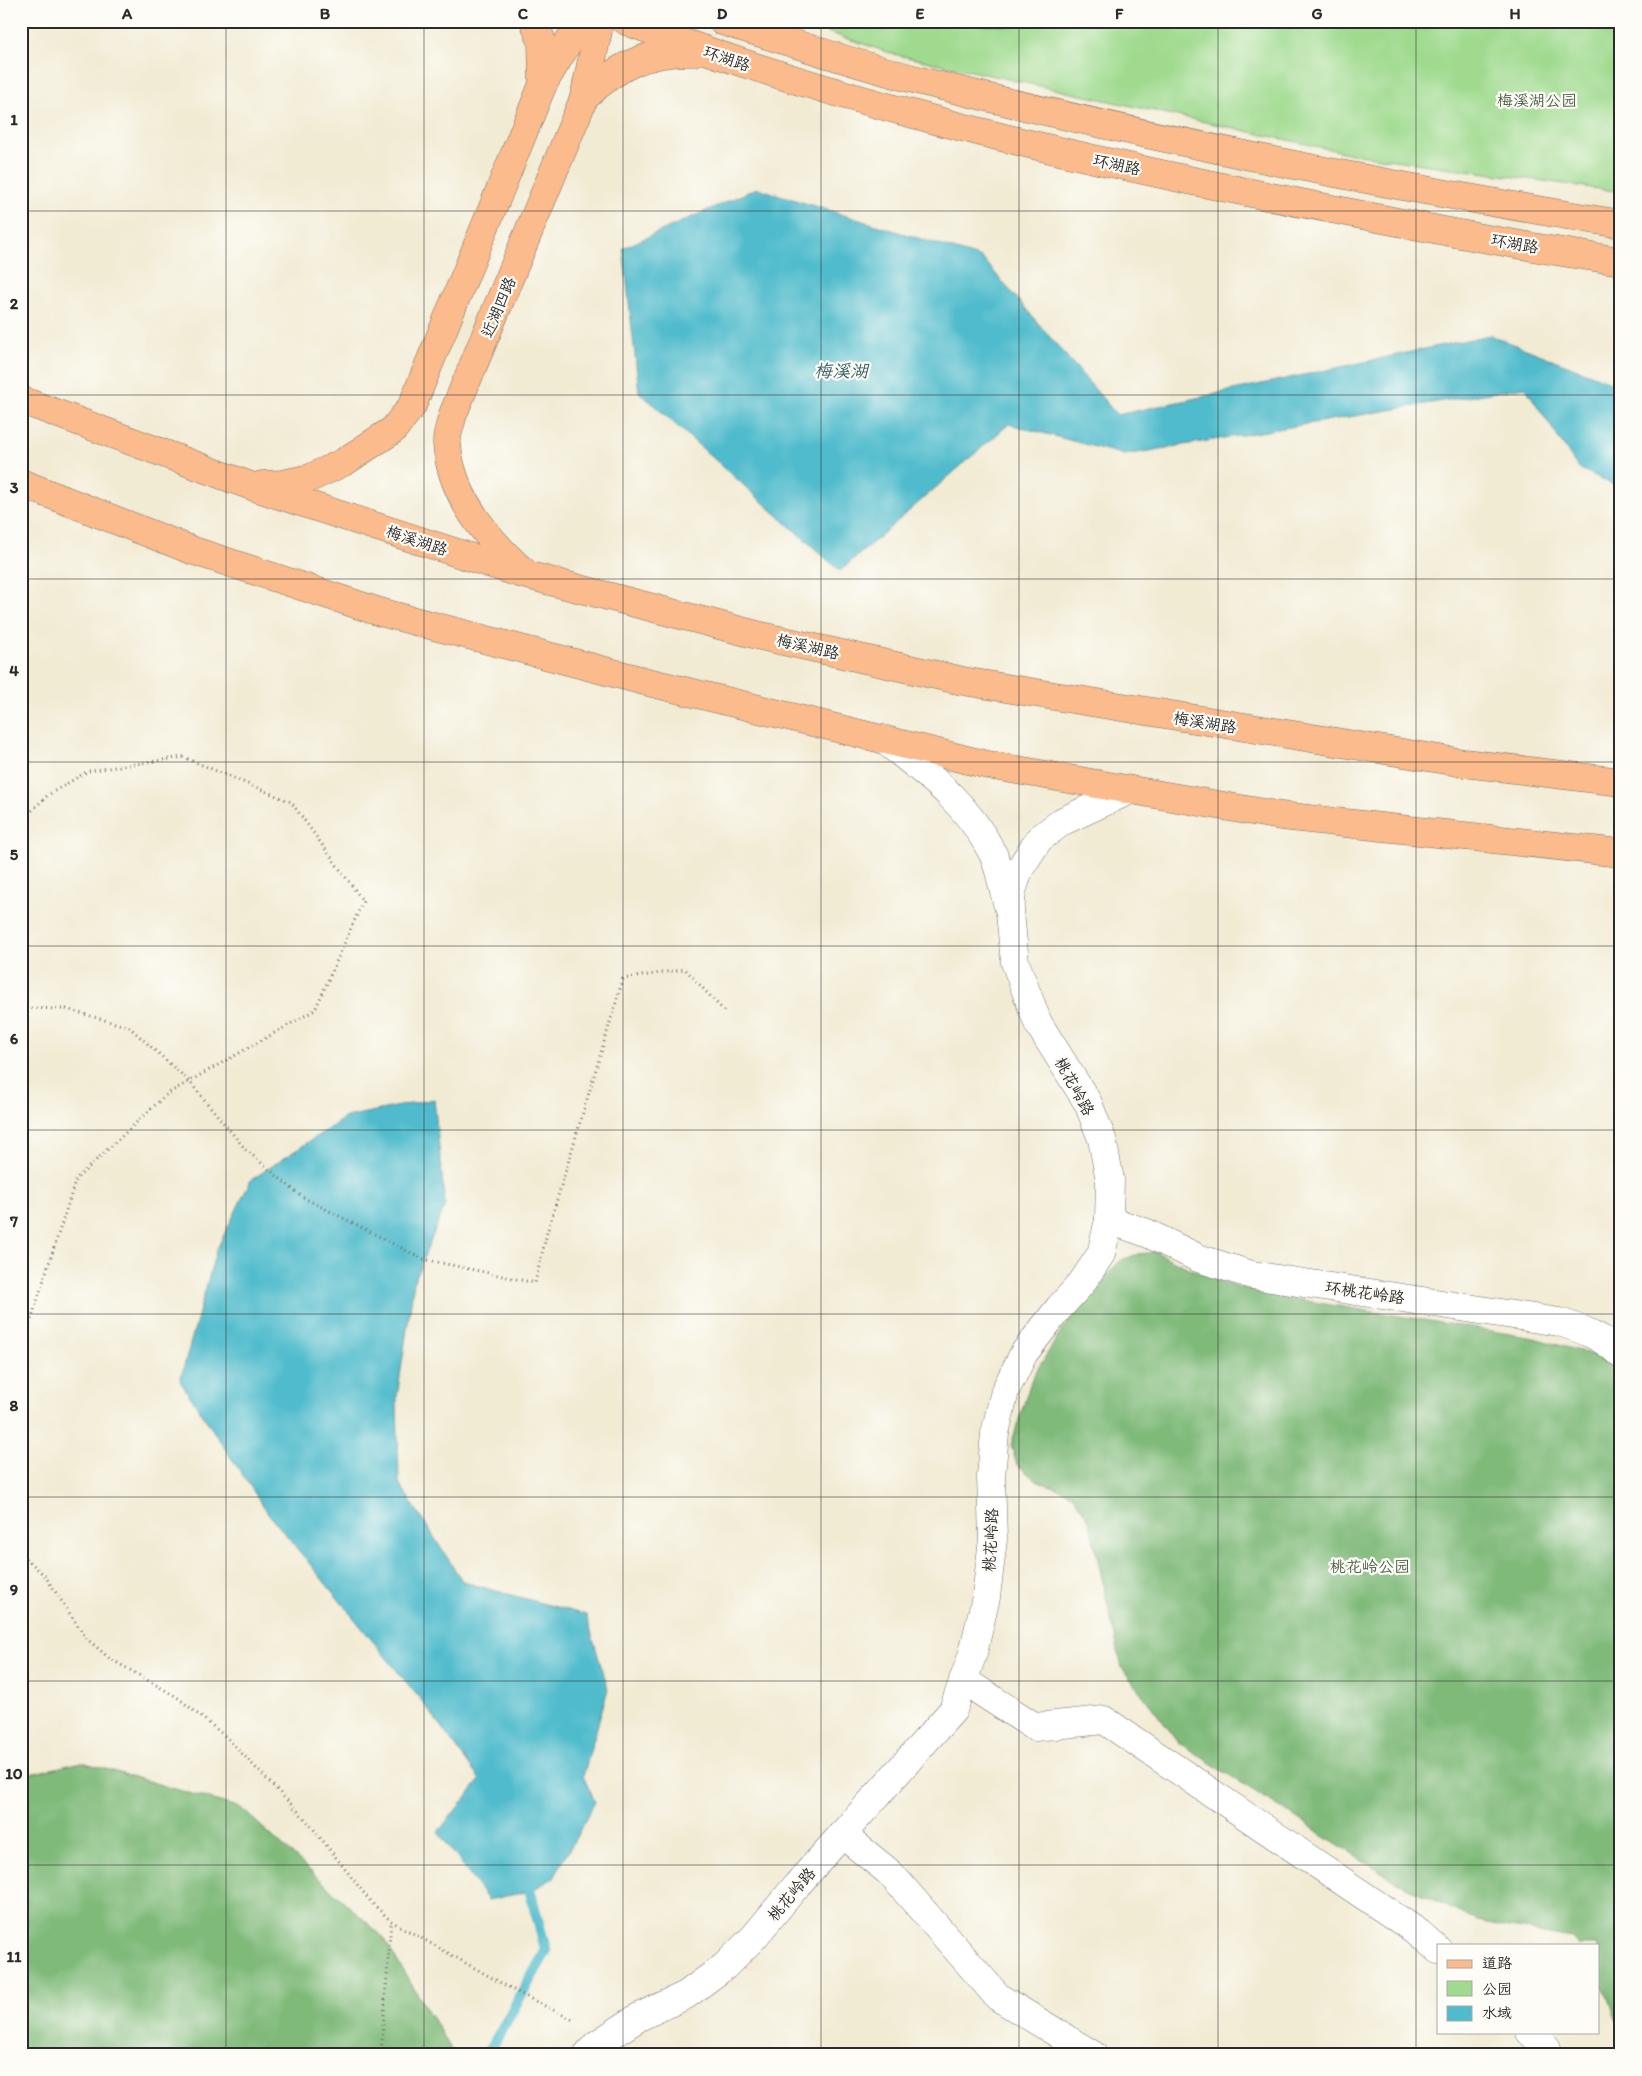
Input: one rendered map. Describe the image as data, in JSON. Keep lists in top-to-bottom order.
{
  "streets": {
    "main road": ["环湖路", "近湖四路", "梅溪湖路"],
    "street": ["桃花岭路", "环桃花岭路"]
  },
  "crossings": [
    ["近湖四路", "梅溪湖路"],
    ["桃花岭路", "环桃花岭路"]
  ],
  "water": ["梅溪湖"],
  "parks": ["梅溪湖公园", "桃花岭公园"],
  "legend": ["道路", "公园", "水域"],
  "grid": {
    "columns": [
      "A",
      "B",
      "C",
      "D",
      "E",
      "F",
      "G",
      "H"
    ],
    "rows": [
      "1",
      "2",
      "3",
      "4",
      "5",
      "6",
      "7",
      "8",
      "9",
      "10",
      "11"
    ]
  }
}
